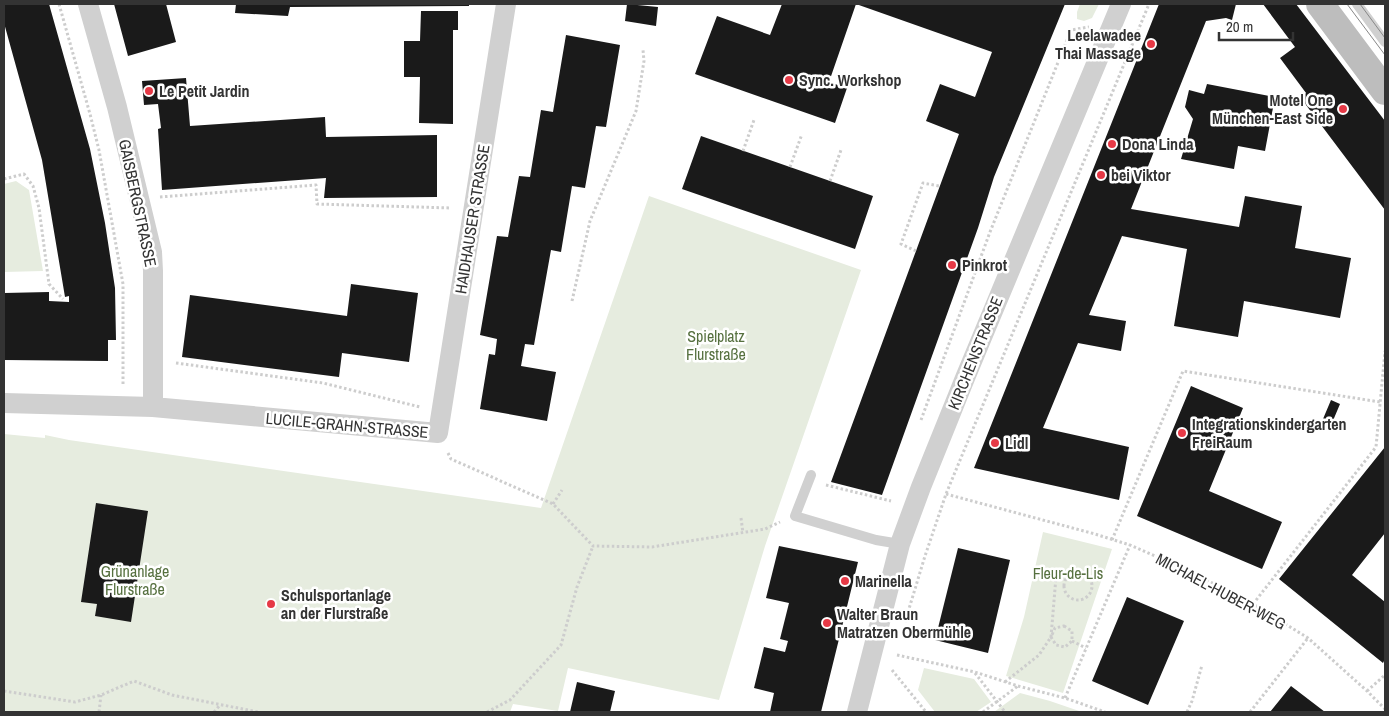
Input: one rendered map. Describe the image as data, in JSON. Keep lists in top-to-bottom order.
{
  "streets": {
    "street": [
      "GAISBERGSTRASSE",
      "HAIDHAUSER STRASSE",
      "KIRCHENSTRASSE",
      "LUCILE-GRAHN-STRASSE"
    ],
    "path": ["MICHAEL-HUBER-WEG"]
  },
  "crossings": [
    ["GAISBERGSTRASSE", "LUCILE-GRAHN-STRASSE"],
    ["HAIDHAUSER STRASSE", "LUCILE-GRAHN-STRASSE"]
  ],
  "parks": ["Spielplatz Flurstraße", "Grünanlage Flurstraße", "Fleur-de-Lis"],
  "places": [
    "Leelawadee Thai Massage",
    "Sync. Workshop",
    "Le Petit Jardin",
    "Motel One München-East Side",
    "Dona Linda",
    "bei Viktor",
    "Pinkrot",
    "Integrationskindergarten FreiRaum",
    "Lidl",
    "Marinella",
    "Schulsportanlage an der Flurstraße",
    "Walter Braun Matratzen Obermühle"
  ],
  "scale_bar": "20 m"
}
